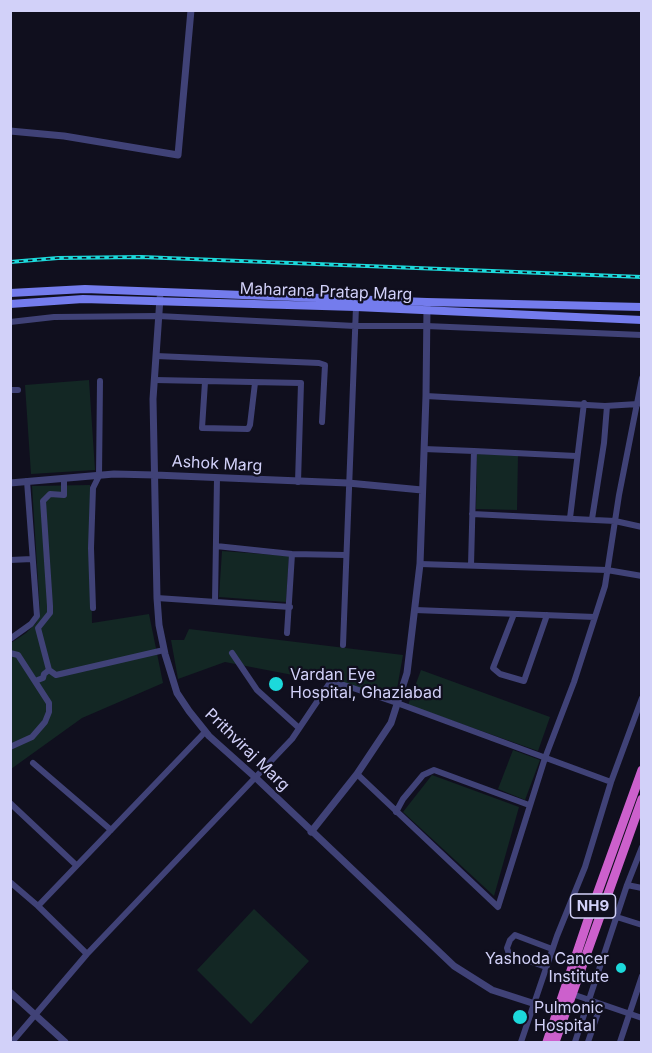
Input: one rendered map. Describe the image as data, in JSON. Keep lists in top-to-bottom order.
{
  "streets": {
    "highway": ["NH9"],
    "main road": ["Maharana Pratap Marg"],
    "street": ["Ashok Marg", "Prithviraj Marg"]
  },
  "crossings": [
    ["Maharana Pratap Marg", "Prithviraj Marg"],
    ["Ashok Marg", "Prithviraj Marg"],
    ["Prithviraj Marg", "NH9"]
  ],
  "places": ["Vardan Eye Hospital, Ghaziabad", "Yashoda Cancer Institute", "Pulmonic Hospital"]
}
